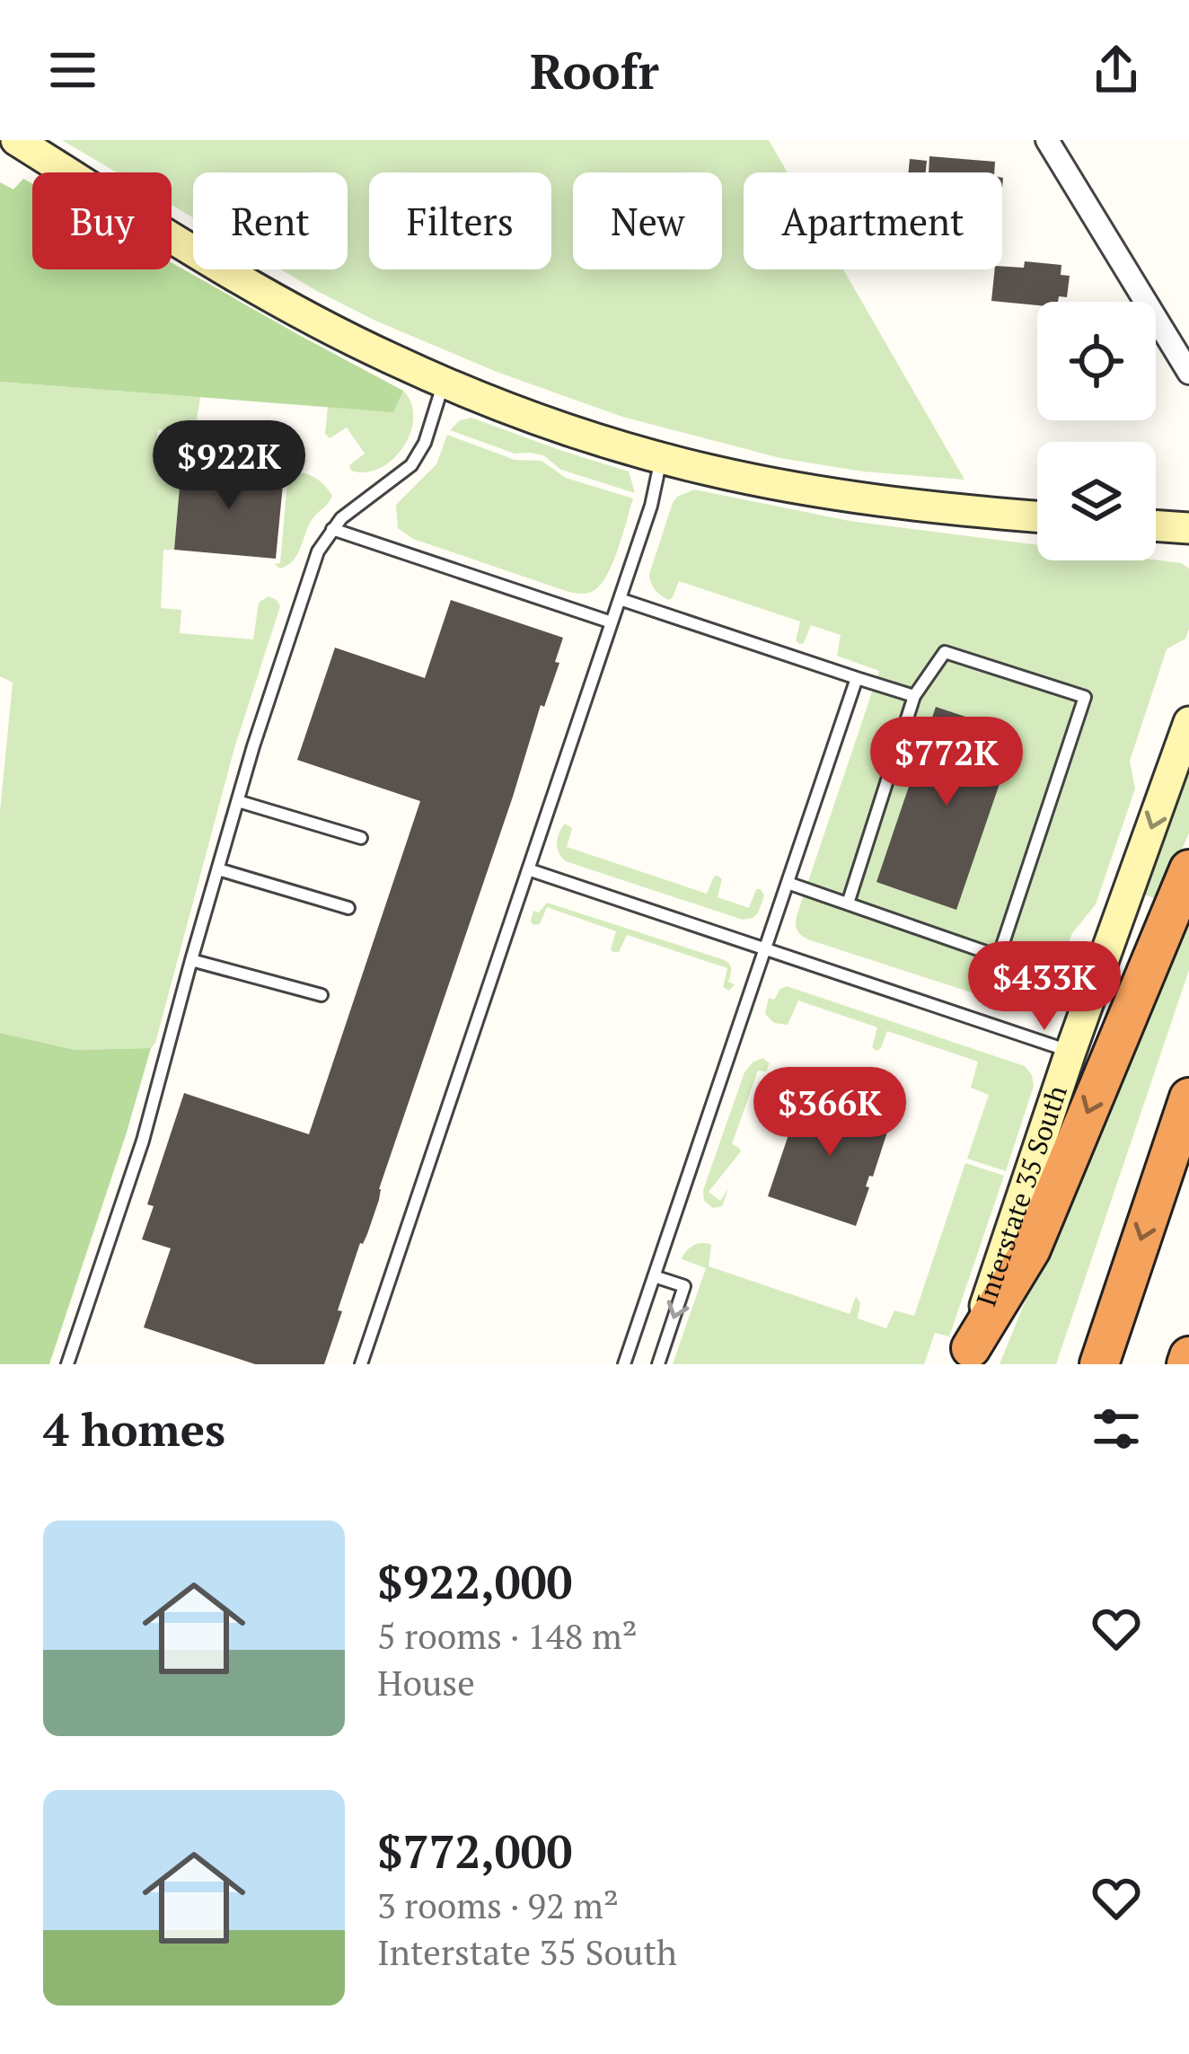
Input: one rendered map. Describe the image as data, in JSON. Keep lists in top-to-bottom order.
{
  "streets": {
    "main road": ["Interstate 35 South"]
  },
  "one_way": ["Interstate 35 South"],
  "page": {
    "header": "Roofr",
    "chip": [
      "Buy",
      "Rent",
      "Filters",
      "New",
      "Apartment"
    ],
    "price": [
      "$922K",
      "$772K",
      "$433K",
      "$366K"
    ],
    "heading": "4 homes",
    "list": [
      {
        "name": "$922,000",
        "note": "5 rooms · 148 m² · House"
      },
      {
        "name": "$772,000",
        "note": "3 rooms · 92 m² · Interstate 35 South"
      }
    ]
  }
}
